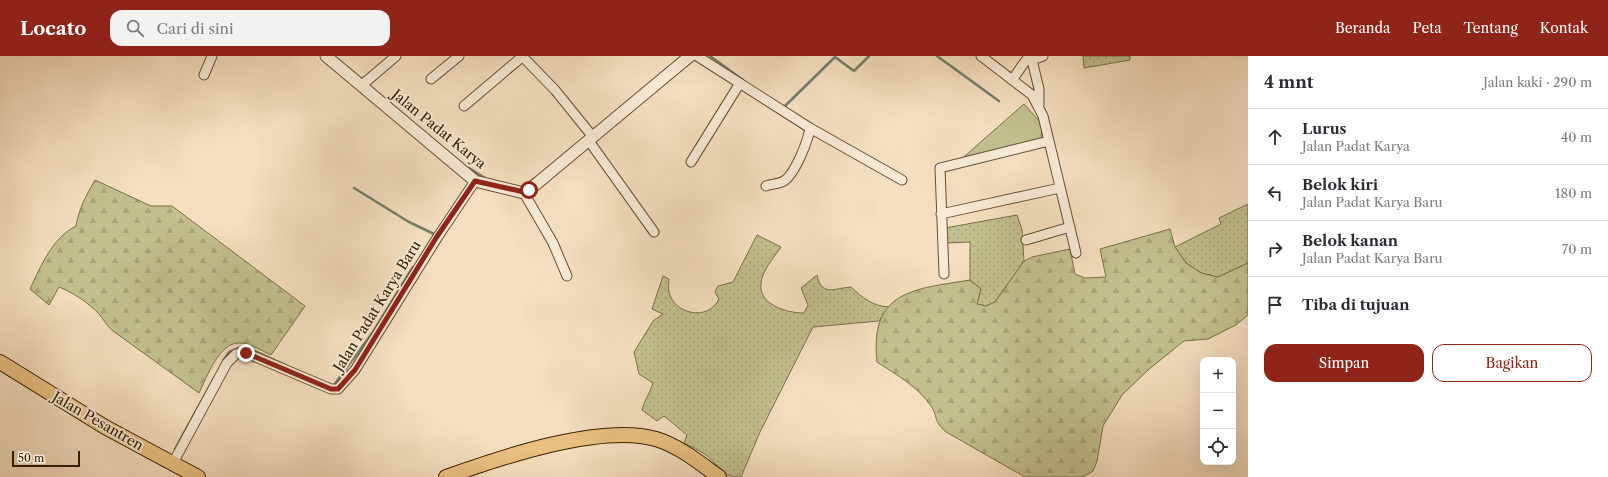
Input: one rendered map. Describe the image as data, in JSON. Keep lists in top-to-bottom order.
{
  "streets": {
    "main road": ["Jalan Pesantren"],
    "street": ["Jalan Padat Karya", "Jalan Padat Karya Baru"]
  },
  "crossings": [
    ["Jalan Padat Karya", "Jalan Padat Karya Baru"],
    ["Jalan Padat Karya Baru", "Jalan Pesantren"]
  ],
  "scale_bar": "50 m",
  "page": {
    "header": "Locato",
    "search": "Cari di sini",
    "nav": [
      "Beranda",
      "Peta",
      "Tentang",
      "Kontak"
    ],
    "heading": ["4 mnt", "Jalan kaki · 290 m"],
    "list": [
      ["Lurus", "Jalan Padat Karya", "40 m"],
      ["Belok kiri", "Jalan Padat Karya Baru", "180 m"],
      ["Belok kanan", "Jalan Padat Karya Baru", "70 m"],
      "Tiba di tujuan"
    ],
    "buttons": ["Simpan", "Bagikan"],
    "map_buttons": ["+", "−"],
    "scale": "50 m"
  }
}
